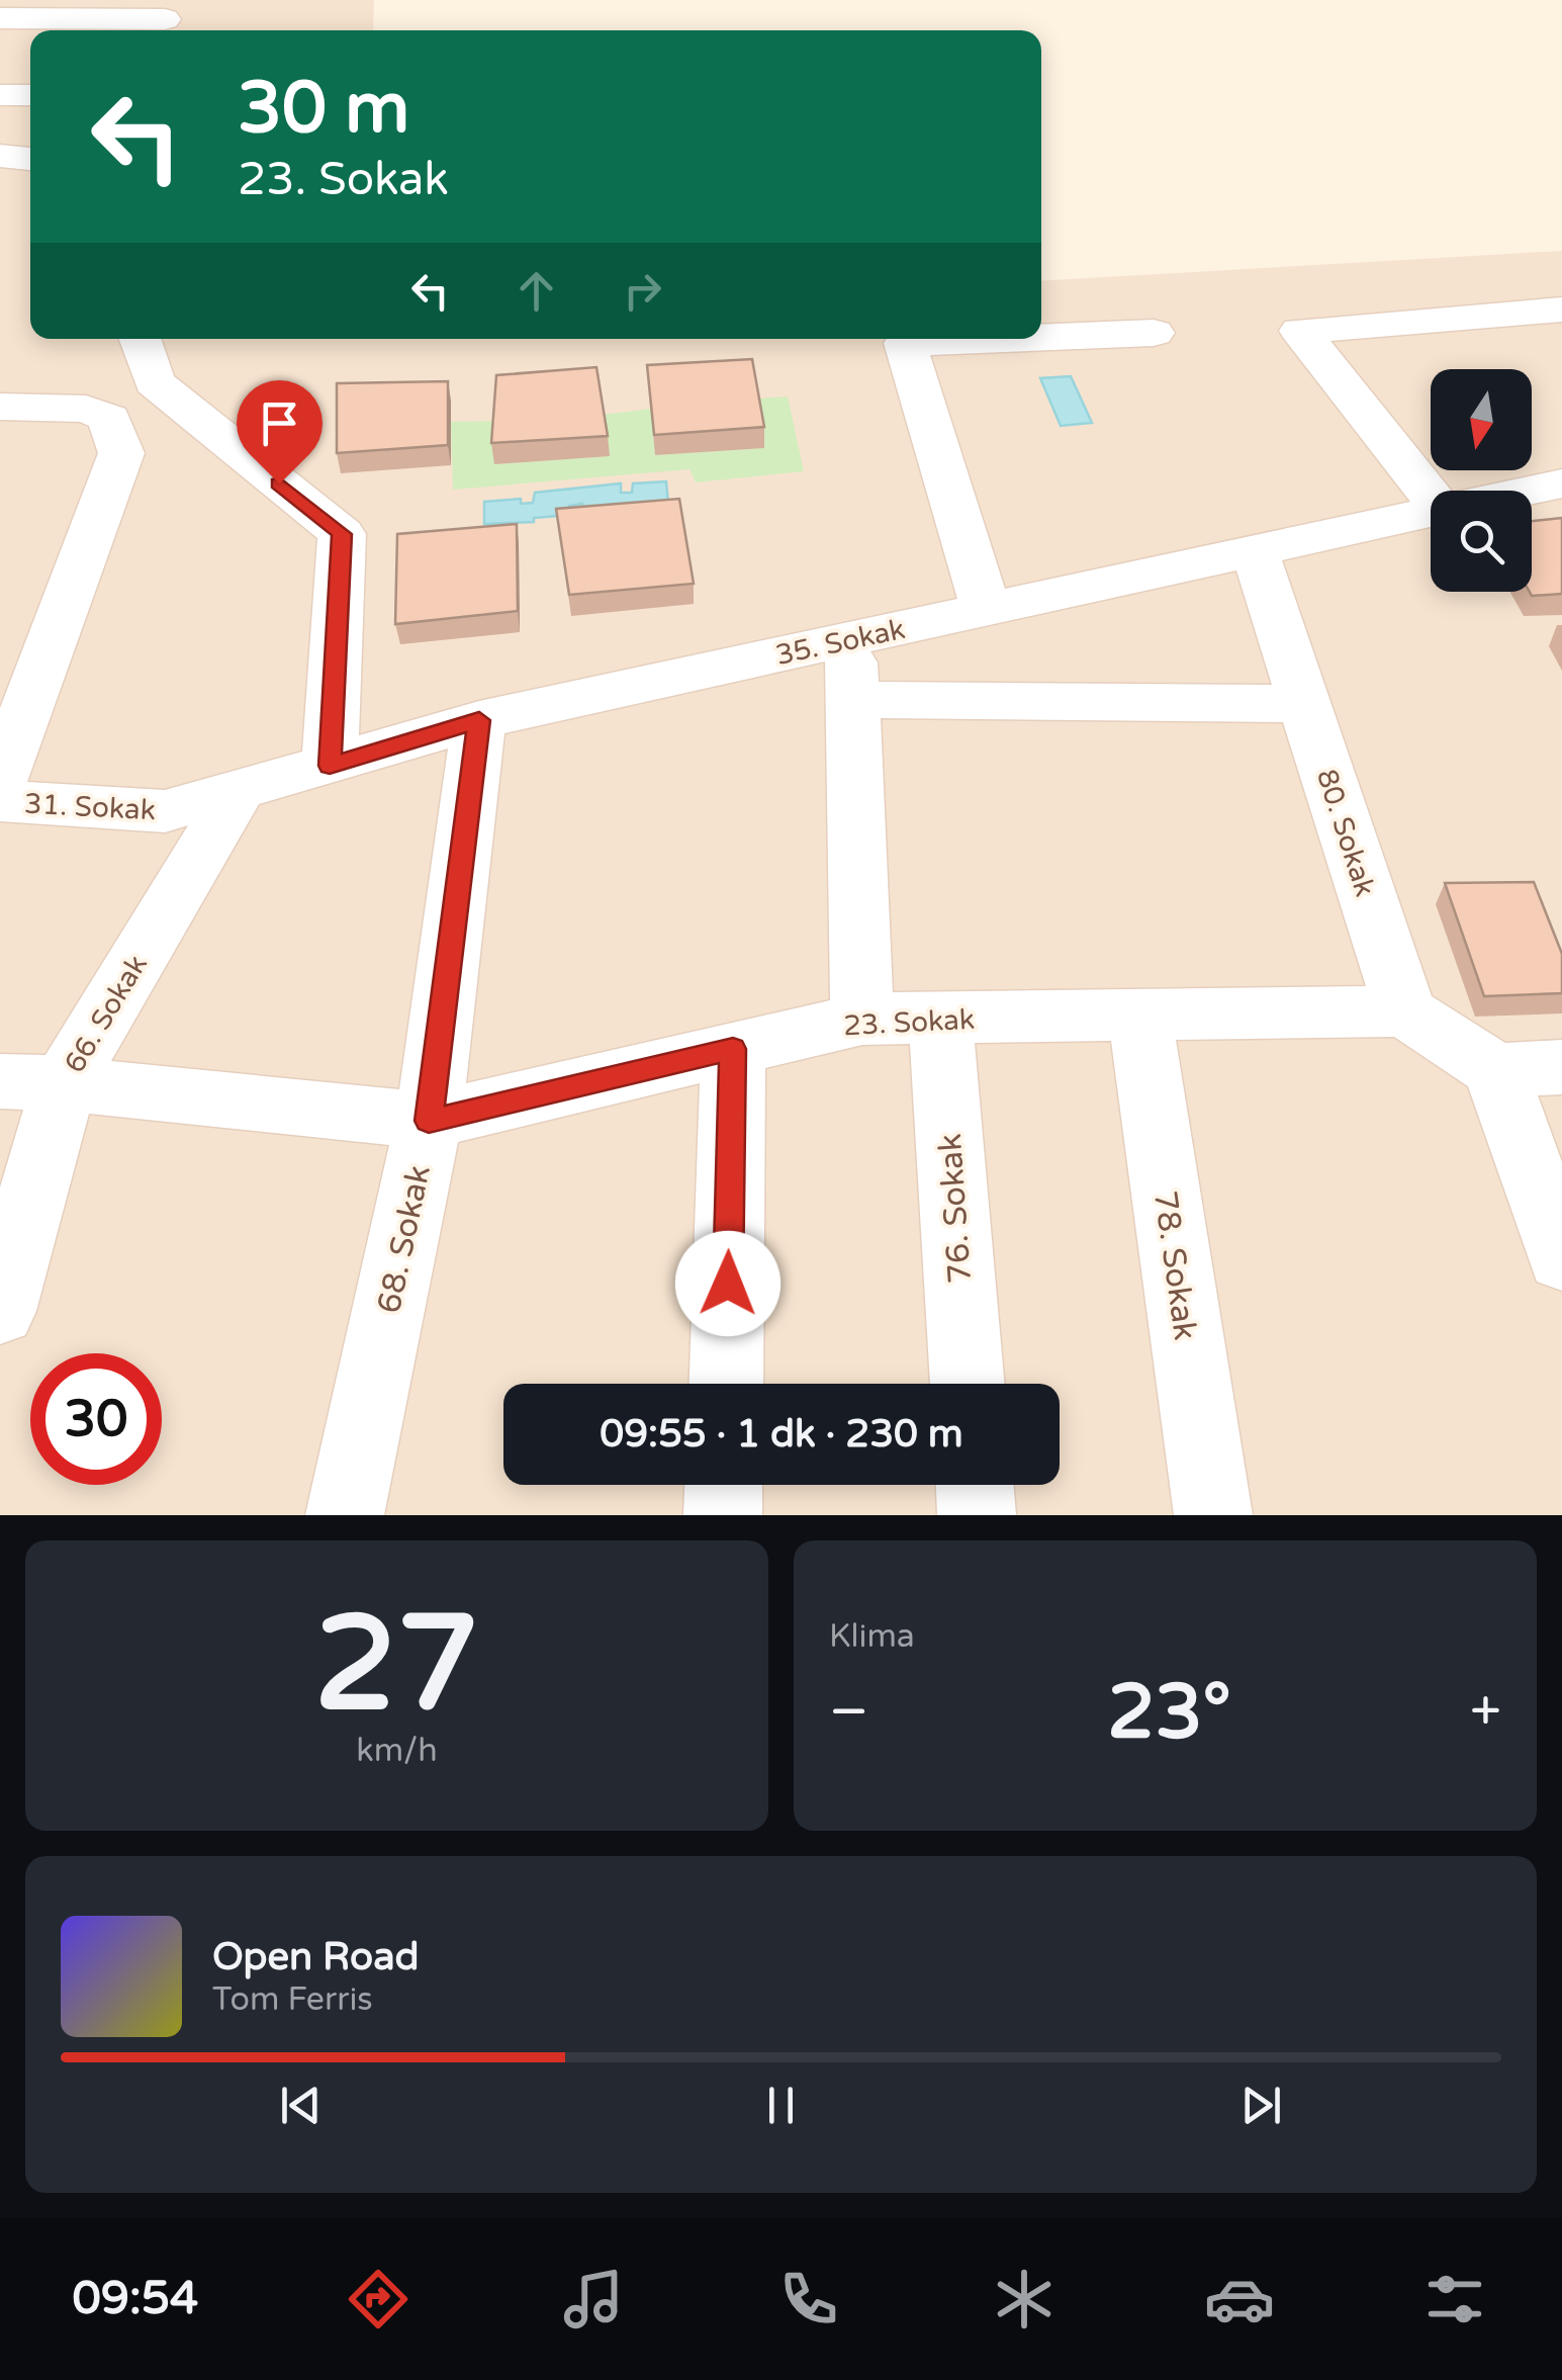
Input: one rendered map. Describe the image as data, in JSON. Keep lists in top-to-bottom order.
{
  "streets": {
    "street": [
      "35. Sokak",
      "31. Sokak",
      "80. Sokak",
      "66. Sokak",
      "23. Sokak",
      "76. Sokak",
      "68. Sokak",
      "78. Sokak"
    ]
  },
  "crossings": [
    ["35. Sokak", "31. Sokak"],
    ["35. Sokak", "80. Sokak"],
    ["35. Sokak", "66. Sokak"],
    ["35. Sokak", "68. Sokak"],
    ["31. Sokak", "66. Sokak"],
    ["80. Sokak", "23. Sokak"],
    ["66. Sokak", "23. Sokak"],
    ["23. Sokak", "76. Sokak"],
    ["23. Sokak", "68. Sokak"],
    ["23. Sokak", "78. Sokak"]
  ],
  "north": "bottom",
  "page": {
    "turn": ["30 m", "23. Sokak"],
    "limit": "30",
    "trip": "09:55 · 1 dk · 230 m",
    "tile": [
      ["27", "km/h"],
      "Klima"
    ],
    "heat": ["−", "23°", "+"],
    "song": ["Open Road", "Tom Ferris"],
    "tabs": "09:54"
  }
}
